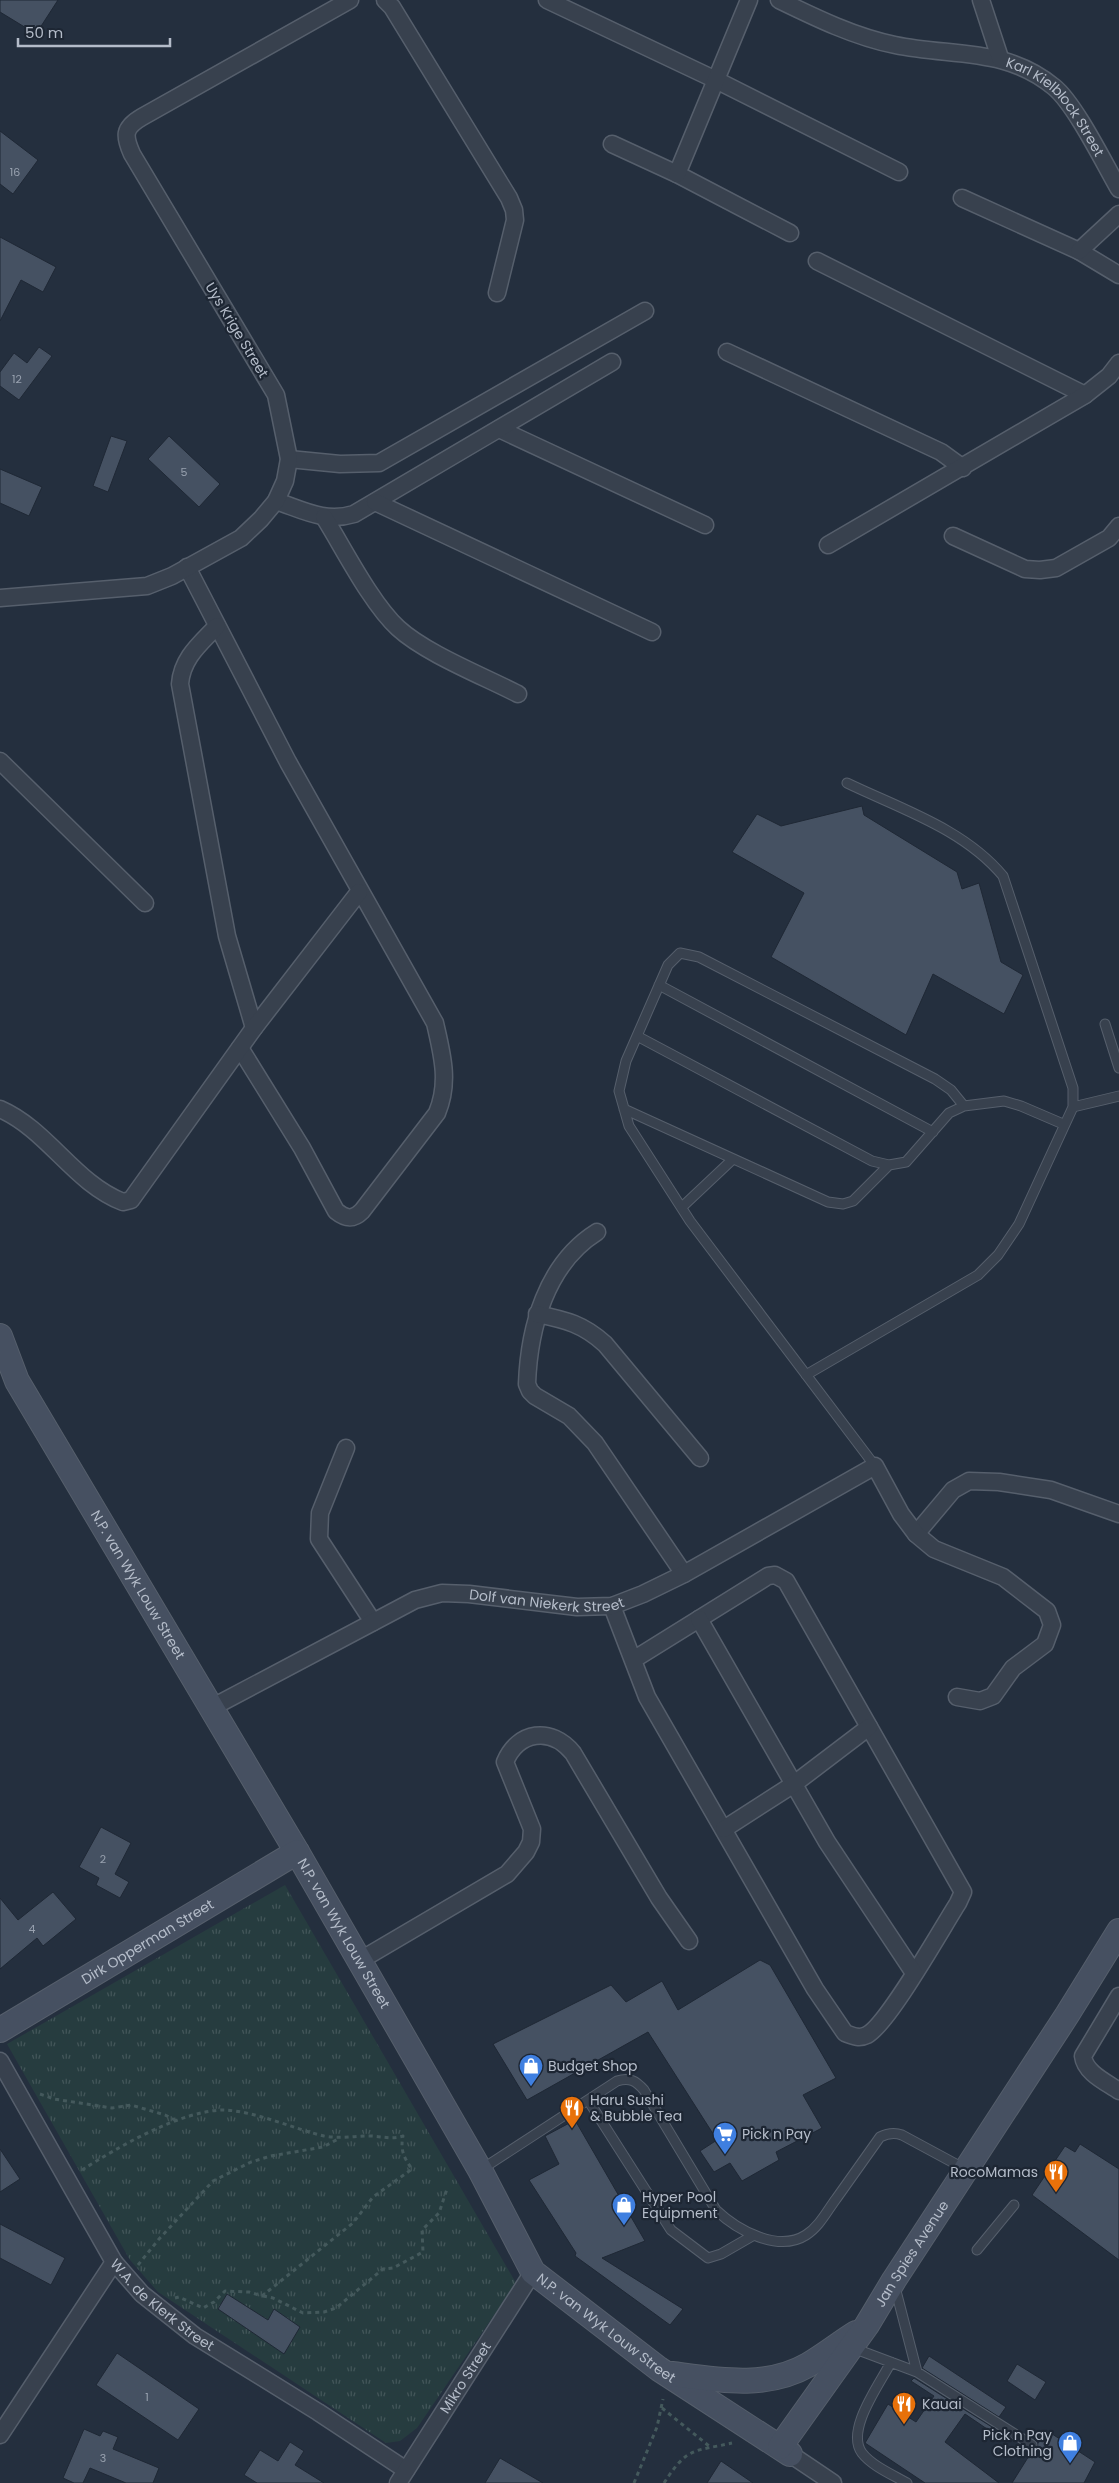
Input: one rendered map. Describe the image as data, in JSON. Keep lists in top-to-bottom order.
{
  "streets": {
    "street": [
      "Karl Kielblock Street",
      "Uys Krige Street",
      "N.P. van Wyk Louw Street",
      "Dolf van Niekerk Street",
      "Dirk Opperman Street",
      "Jan Spies Avenue",
      "W.A. de Klerk Street",
      "Mikro Street"
    ]
  },
  "crossings": [
    ["N.P. van Wyk Louw Street", "Dolf van Niekerk Street"],
    ["N.P. van Wyk Louw Street", "Dirk Opperman Street"],
    ["N.P. van Wyk Louw Street", "Jan Spies Avenue"],
    ["N.P. van Wyk Louw Street", "Mikro Street"],
    ["W.A. de Klerk Street", "Mikro Street"]
  ],
  "places": {
    "shop": ["Budget Shop", "Hyper Pool Equipment", "Pick n Pay Clothing"],
    "restaurant": ["Haru Sushi & Bubble Tea", "RocoMamas", "Kauai"],
    "supermarket": ["Pick n Pay"]
  },
  "house_numbers": [
    "16",
    "12",
    "5",
    "2",
    "4",
    "1",
    "3"
  ],
  "scale_bar": "50 m"
}
